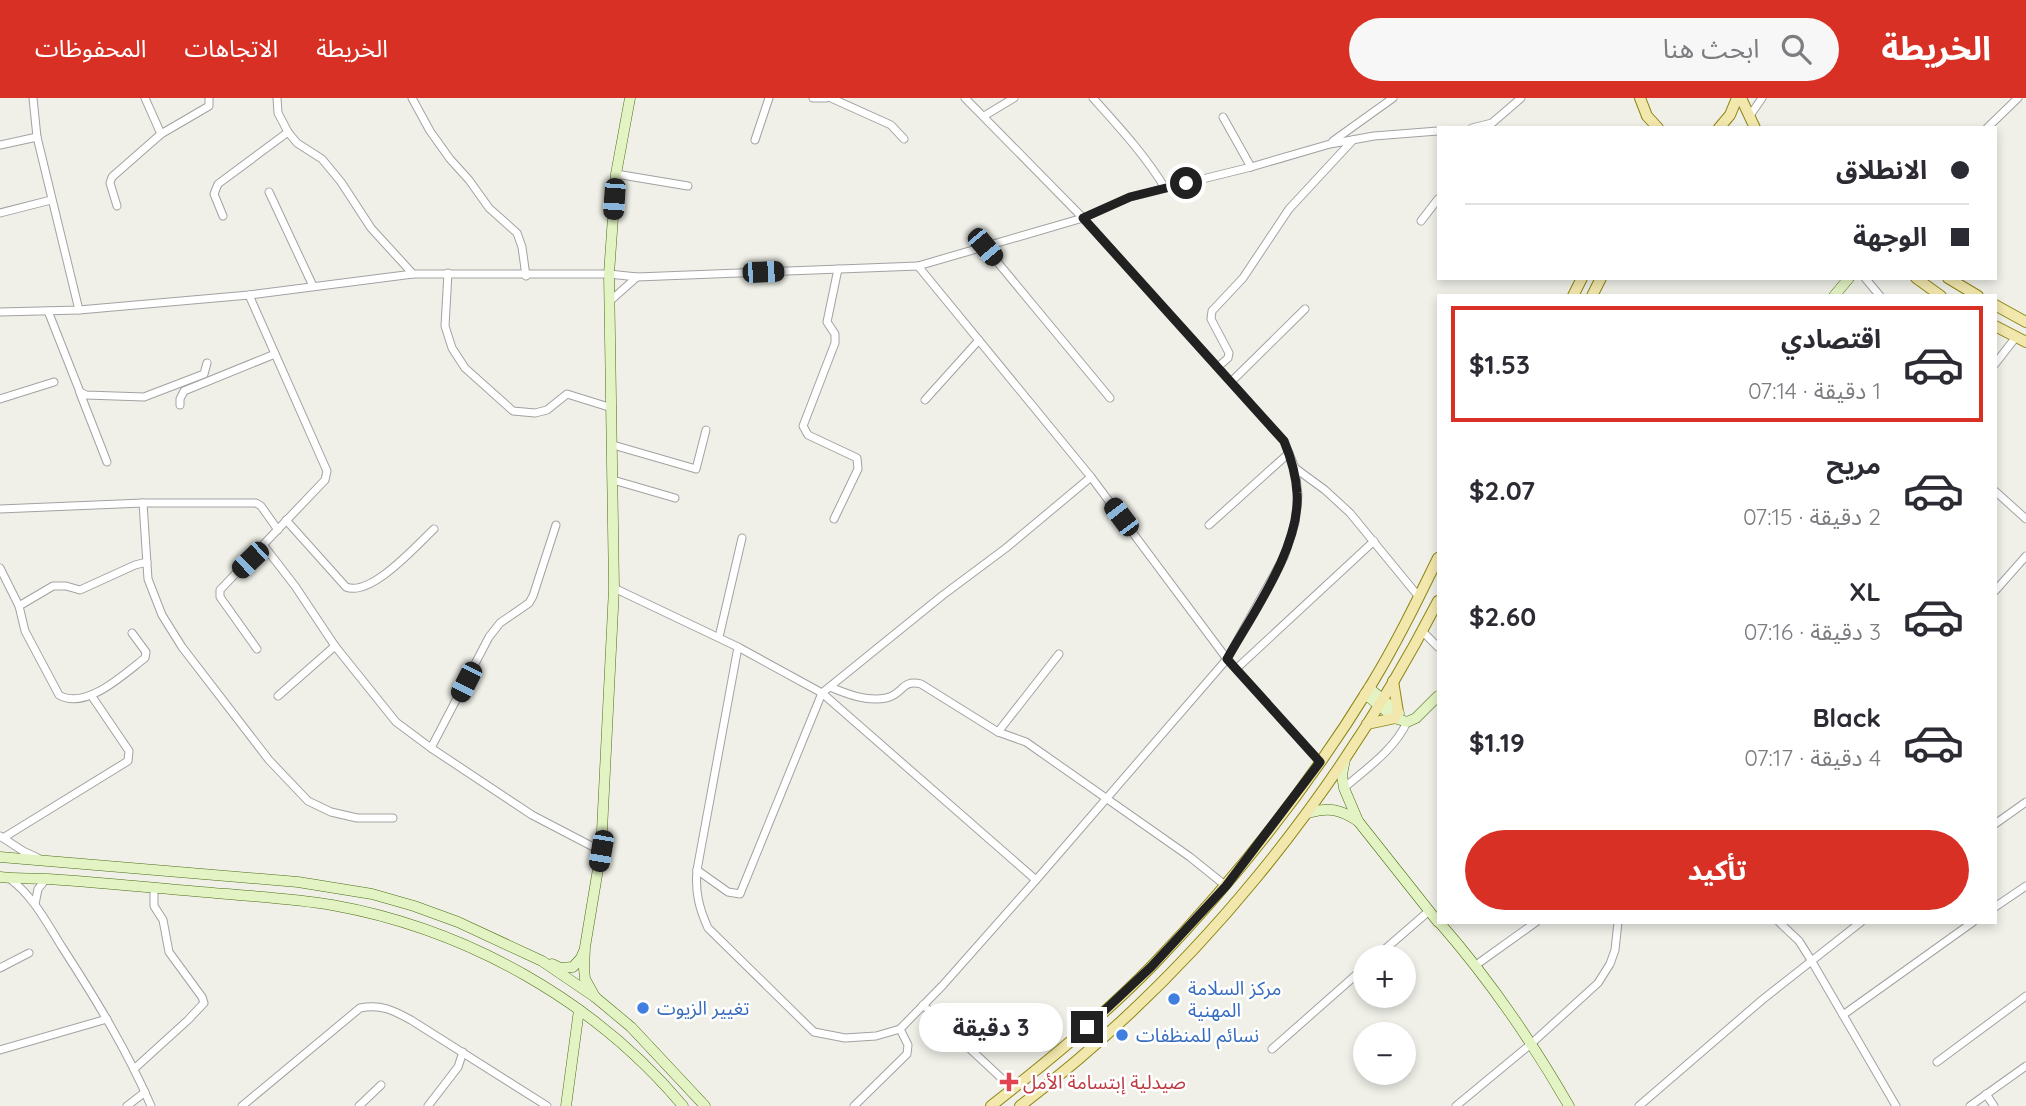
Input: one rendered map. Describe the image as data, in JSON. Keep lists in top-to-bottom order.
{
  "places": {
    "other": ["مركز السلامة المهنية", "تغيير الزيوت", "نسائم للمنظفات"],
    "health": ["صيدلية إبتسامة الأمل"]
  },
  "page": {
    "header": "الخريطة",
    "search": "ابحث هنا",
    "nav": ["الخريطة", "الاتجاهات", "المحفوظات"],
    "banner": ["الانطلاق", "الوجهة"],
    "list": [
      {
        "name": "اقتصادي",
        "note": "1 دقيقة · 07:14",
        "value": "$1.53"
      },
      {
        "name": "مريح",
        "note": "2 دقيقة · 07:15",
        "value": "$2.07"
      },
      {
        "name": "XL",
        "note": "3 دقيقة · 07:16",
        "value": "$2.60"
      },
      {
        "name": "Black",
        "note": "4 دقيقة · 07:17",
        "value": "$1.19"
      }
    ],
    "buttons": "تأكيد",
    "map_buttons": ["+", "−"],
    "bubble": "3 دقيقة"
  }
}
